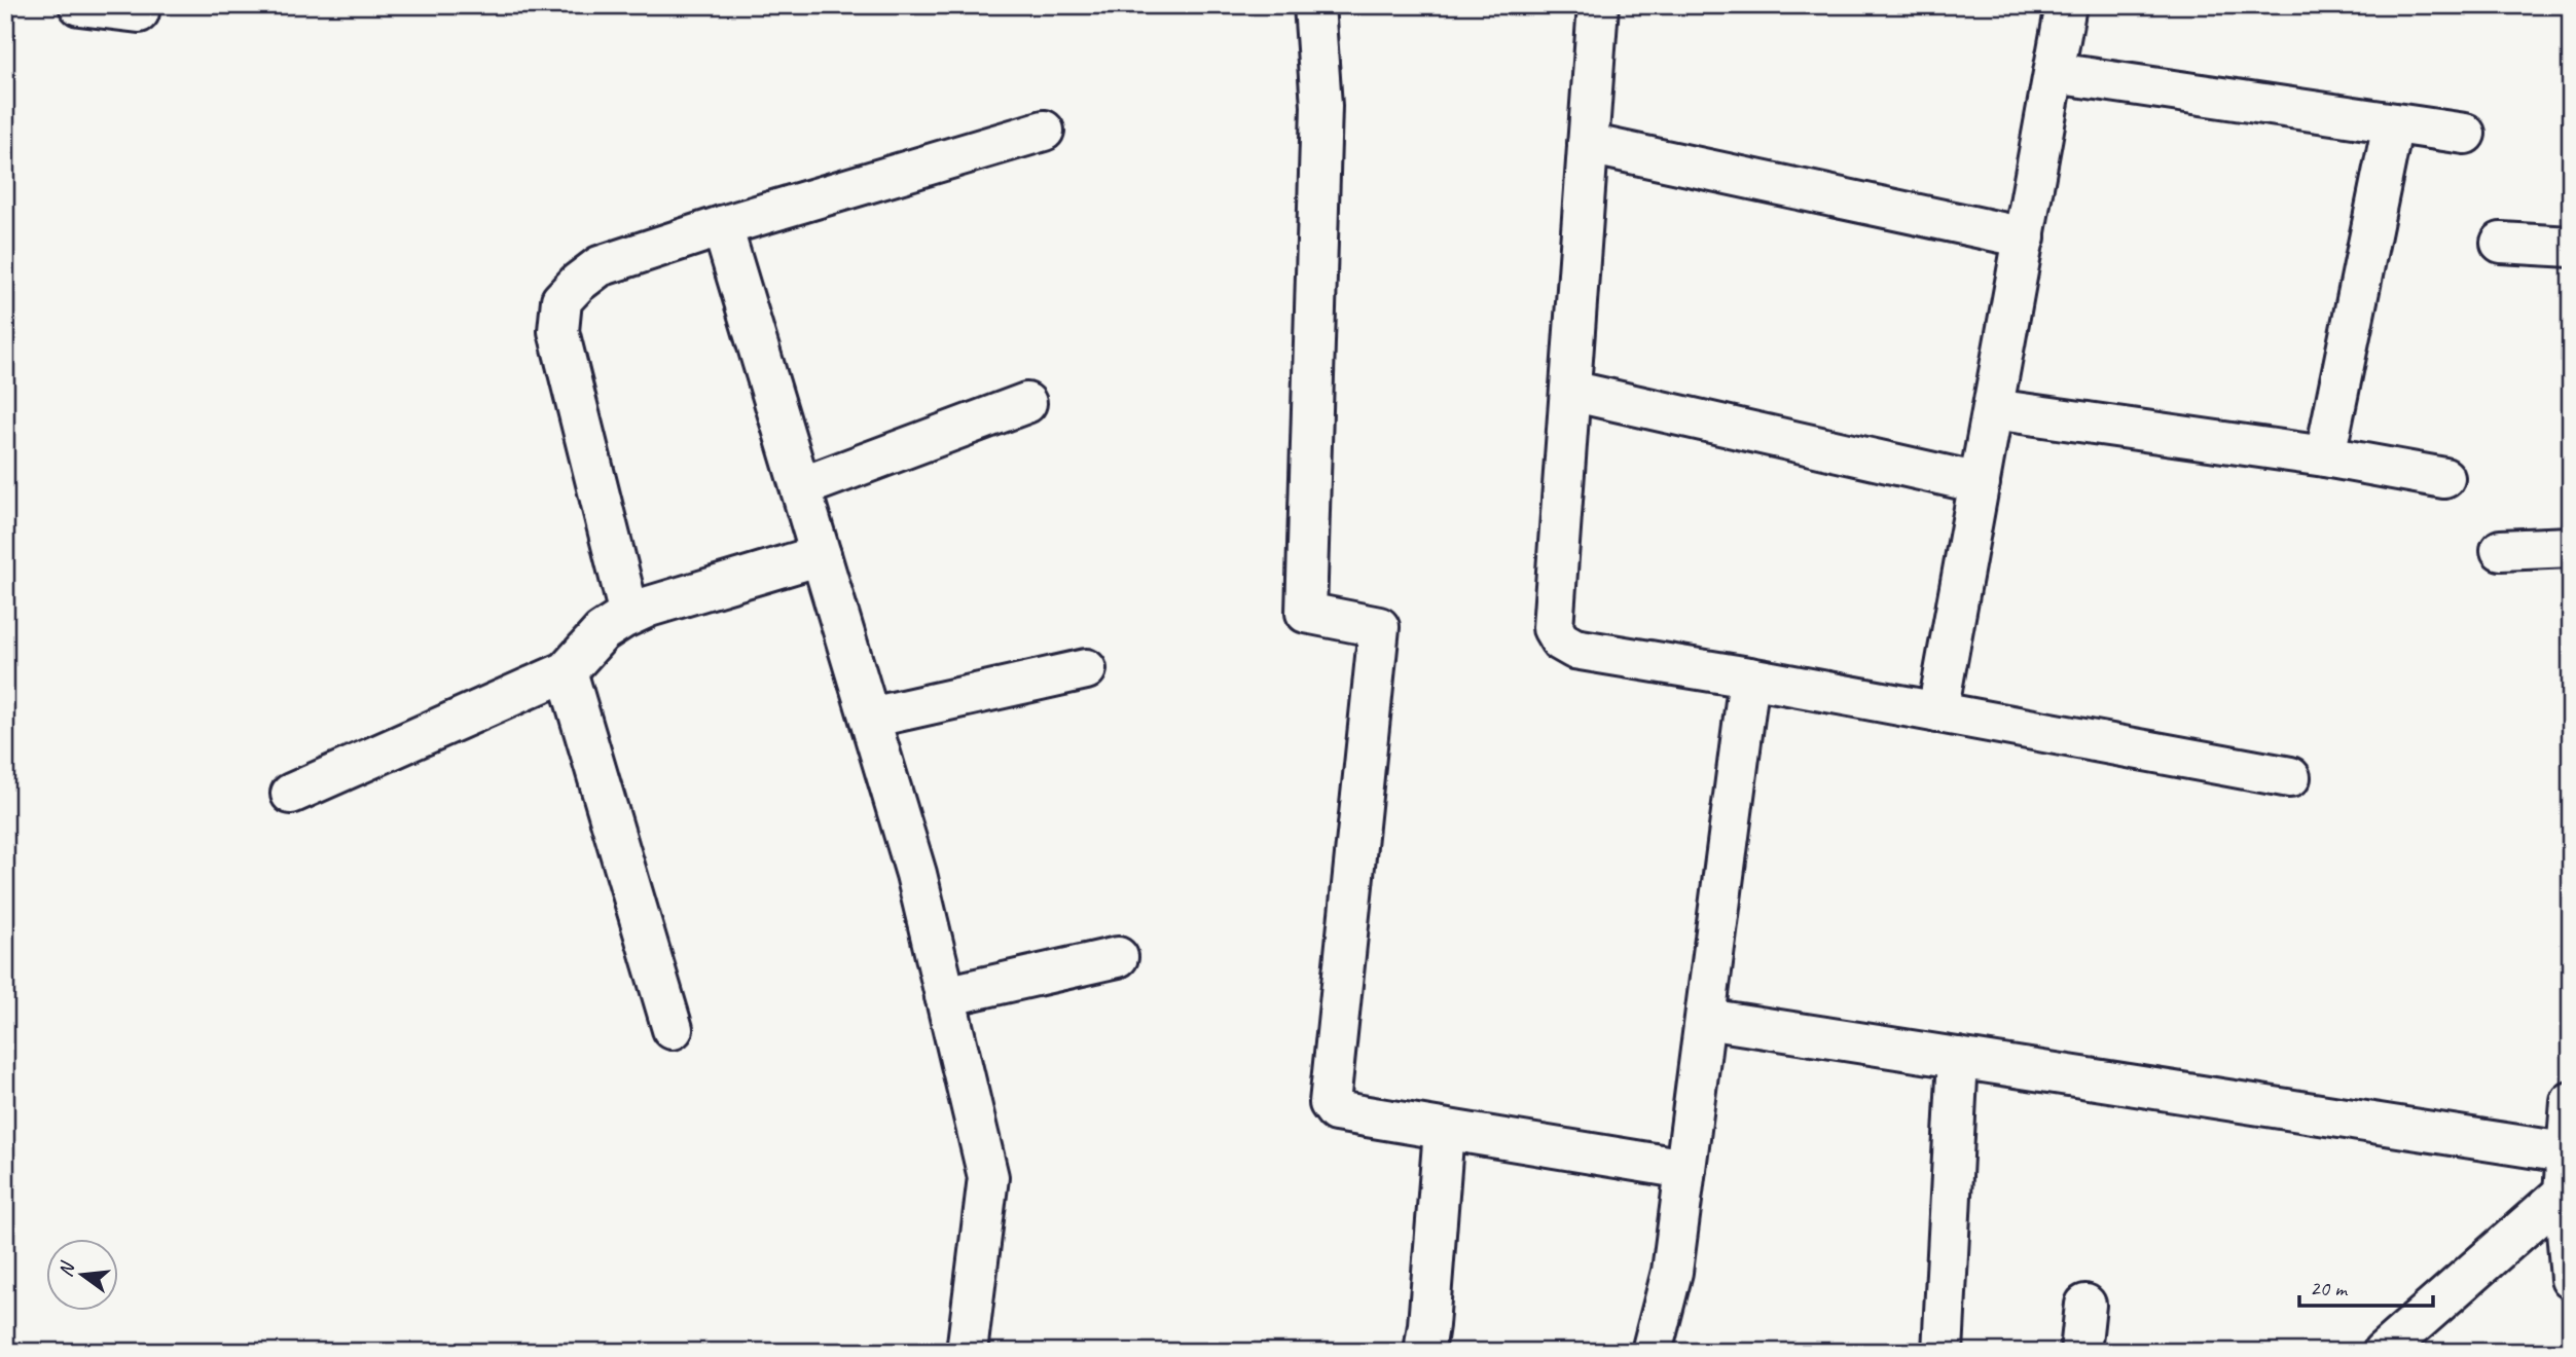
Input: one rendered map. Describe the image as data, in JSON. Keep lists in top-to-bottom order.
{
  "scale_bar": "20 m",
  "north": "left"
}
